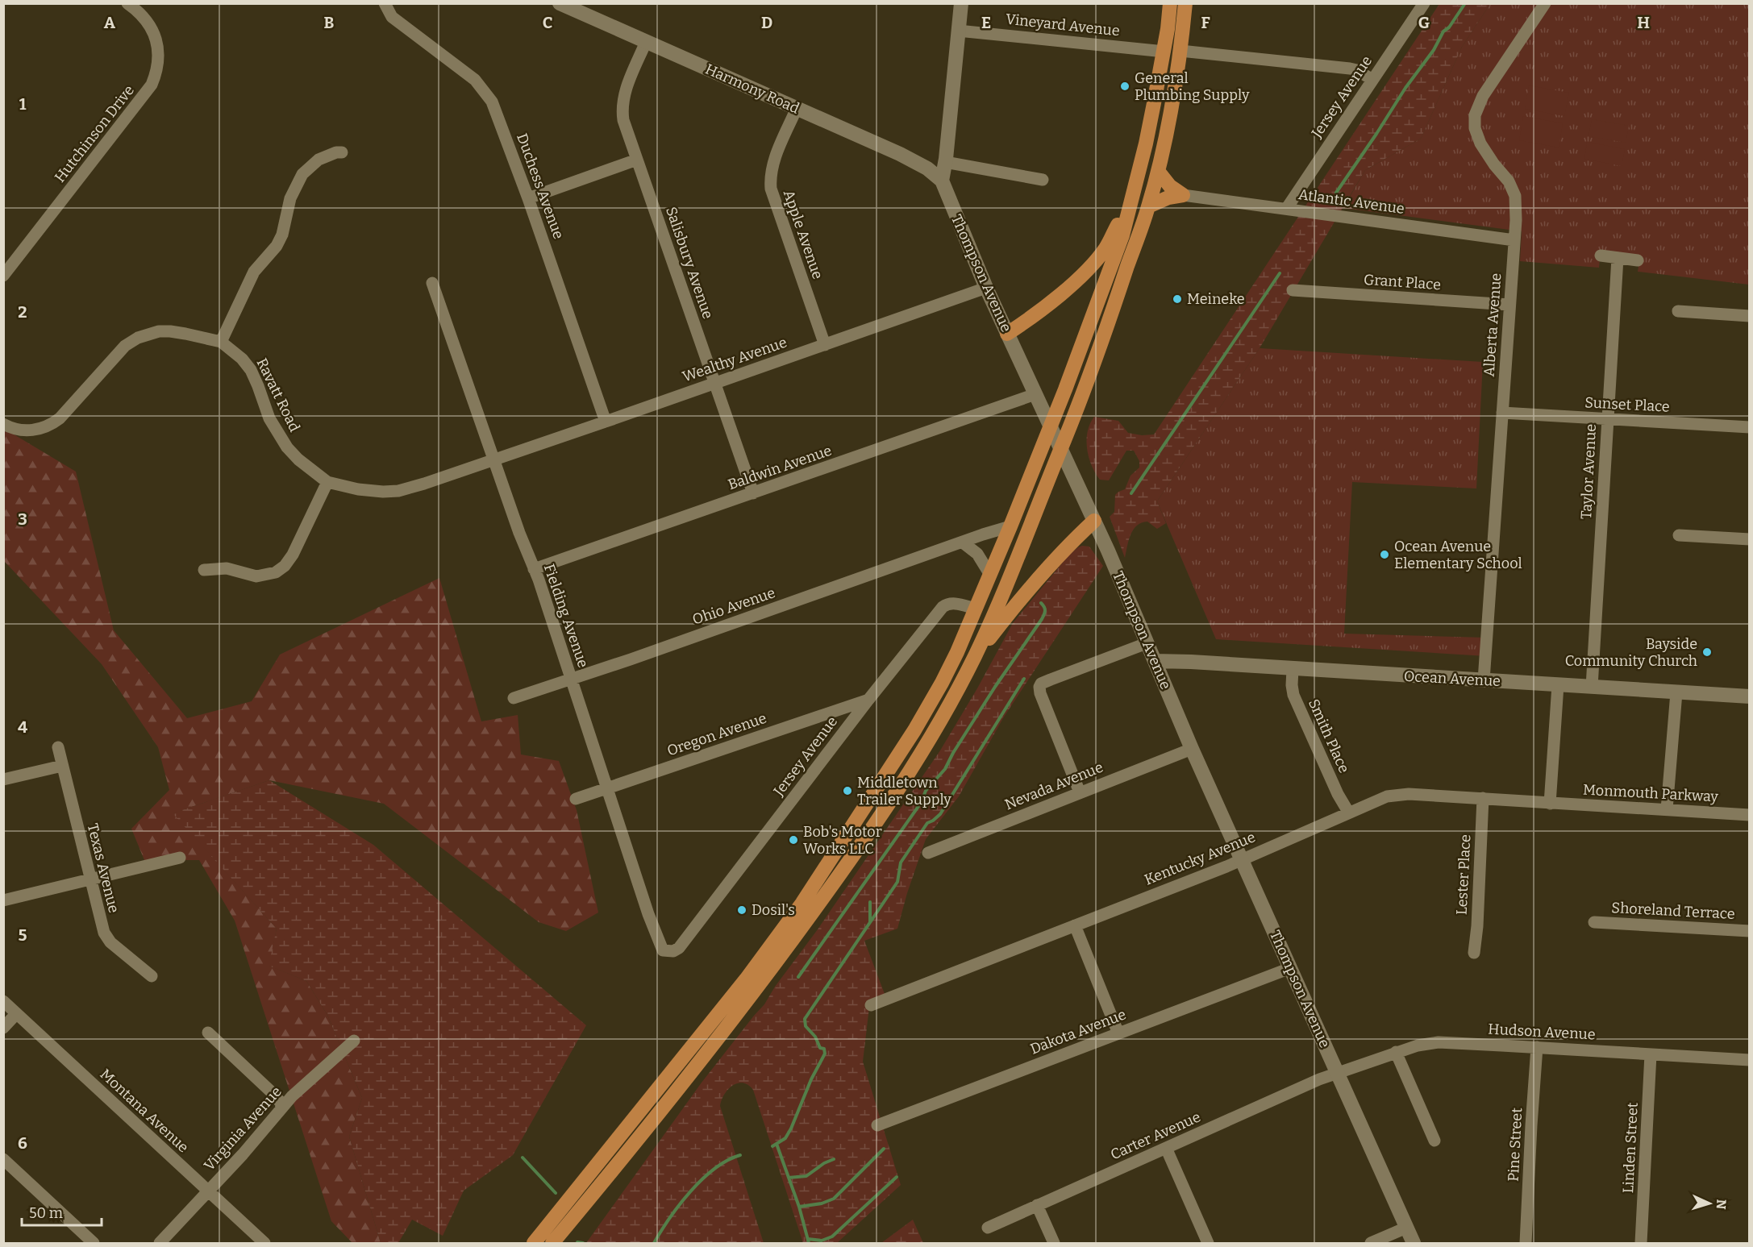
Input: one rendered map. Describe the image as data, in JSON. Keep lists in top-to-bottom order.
{
  "streets": {
    "street": [
      "Vineyard Avenue",
      "Harmony Road",
      "Jersey Avenue",
      "Hutchinson Drive",
      "Duchess Avenue",
      "Atlantic Avenue",
      "Apple Avenue",
      "Salisbury Avenue",
      "Thompson Avenue",
      "Grant Place",
      "Alberta Avenue",
      "Wealthy Avenue",
      "Ravatt Road",
      "Sunset Place",
      "Baldwin Avenue",
      "Taylor Avenue",
      "Ohio Avenue",
      "Fielding Avenue",
      "Ocean Avenue",
      "Oregon Avenue",
      "Smith Place",
      "Nevada Avenue",
      "Monmouth Parkway",
      "Kentucky Avenue",
      "Texas Avenue",
      "Lester Place",
      "Shoreland Terrace",
      "Dakota Avenue",
      "Hudson Avenue",
      "Montana Avenue",
      "Virginia Avenue",
      "Carter Avenue",
      "Pine Street",
      "Linden Street"
    ]
  },
  "crossings": [
    ["Harmony Road", "Apple Avenue"],
    ["Harmony Road", "Salisbury Avenue"],
    ["Harmony Road", "Thompson Avenue"],
    ["Jersey Avenue", "Atlantic Avenue"],
    ["Jersey Avenue", "Fielding Avenue"],
    ["Jersey Avenue", "Oregon Avenue"],
    ["Duchess Avenue", "Wealthy Avenue"],
    ["Atlantic Avenue", "Alberta Avenue"],
    ["Apple Avenue", "Wealthy Avenue"],
    ["Salisbury Avenue", "Wealthy Avenue"],
    ["Salisbury Avenue", "Baldwin Avenue"],
    ["Thompson Avenue", "Wealthy Avenue"],
    ["Thompson Avenue", "Baldwin Avenue"],
    ["Thompson Avenue", "Ocean Avenue"],
    ["Thompson Avenue", "Nevada Avenue"],
    ["Thompson Avenue", "Kentucky Avenue"],
    ["Thompson Avenue", "Dakota Avenue"],
    ["Thompson Avenue", "Hudson Avenue"],
    ["Thompson Avenue", "Carter Avenue"],
    ["Grant Place", "Alberta Avenue"],
    ["Alberta Avenue", "Sunset Place"],
    ["Alberta Avenue", "Ocean Avenue"],
    ["Wealthy Avenue", "Ravatt Road"],
    ["Wealthy Avenue", "Fielding Avenue"],
    ["Ravatt Road", "Fielding Avenue"],
    ["Sunset Place", "Taylor Avenue"],
    ["Baldwin Avenue", "Fielding Avenue"],
    ["Taylor Avenue", "Ocean Avenue"],
    ["Ohio Avenue", "Fielding Avenue"],
    ["Fielding Avenue", "Oregon Avenue"],
    ["Ocean Avenue", "Smith Place"],
    ["Smith Place", "Kentucky Avenue"],
    ["Monmouth Parkway", "Kentucky Avenue"],
    ["Kentucky Avenue", "Lester Place"],
    ["Hudson Avenue", "Carter Avenue"],
    ["Hudson Avenue", "Pine Street"],
    ["Hudson Avenue", "Linden Street"],
    ["Montana Avenue", "Virginia Avenue"]
  ],
  "places": [
    "General Plumbing Supply",
    "Meineke",
    "Ocean Avenue Elementary School",
    "Bayside Community Church",
    "Middletown Trailer Supply",
    "Bob's Motor Works LLC",
    "Dosil's"
  ],
  "scale_bar": "50 m",
  "north": "right",
  "grid": {
    "columns": [
      "A",
      "B",
      "C",
      "D",
      "E",
      "F",
      "G",
      "H"
    ],
    "rows": [
      "1",
      "2",
      "3",
      "4",
      "5",
      "6"
    ]
  }
}
